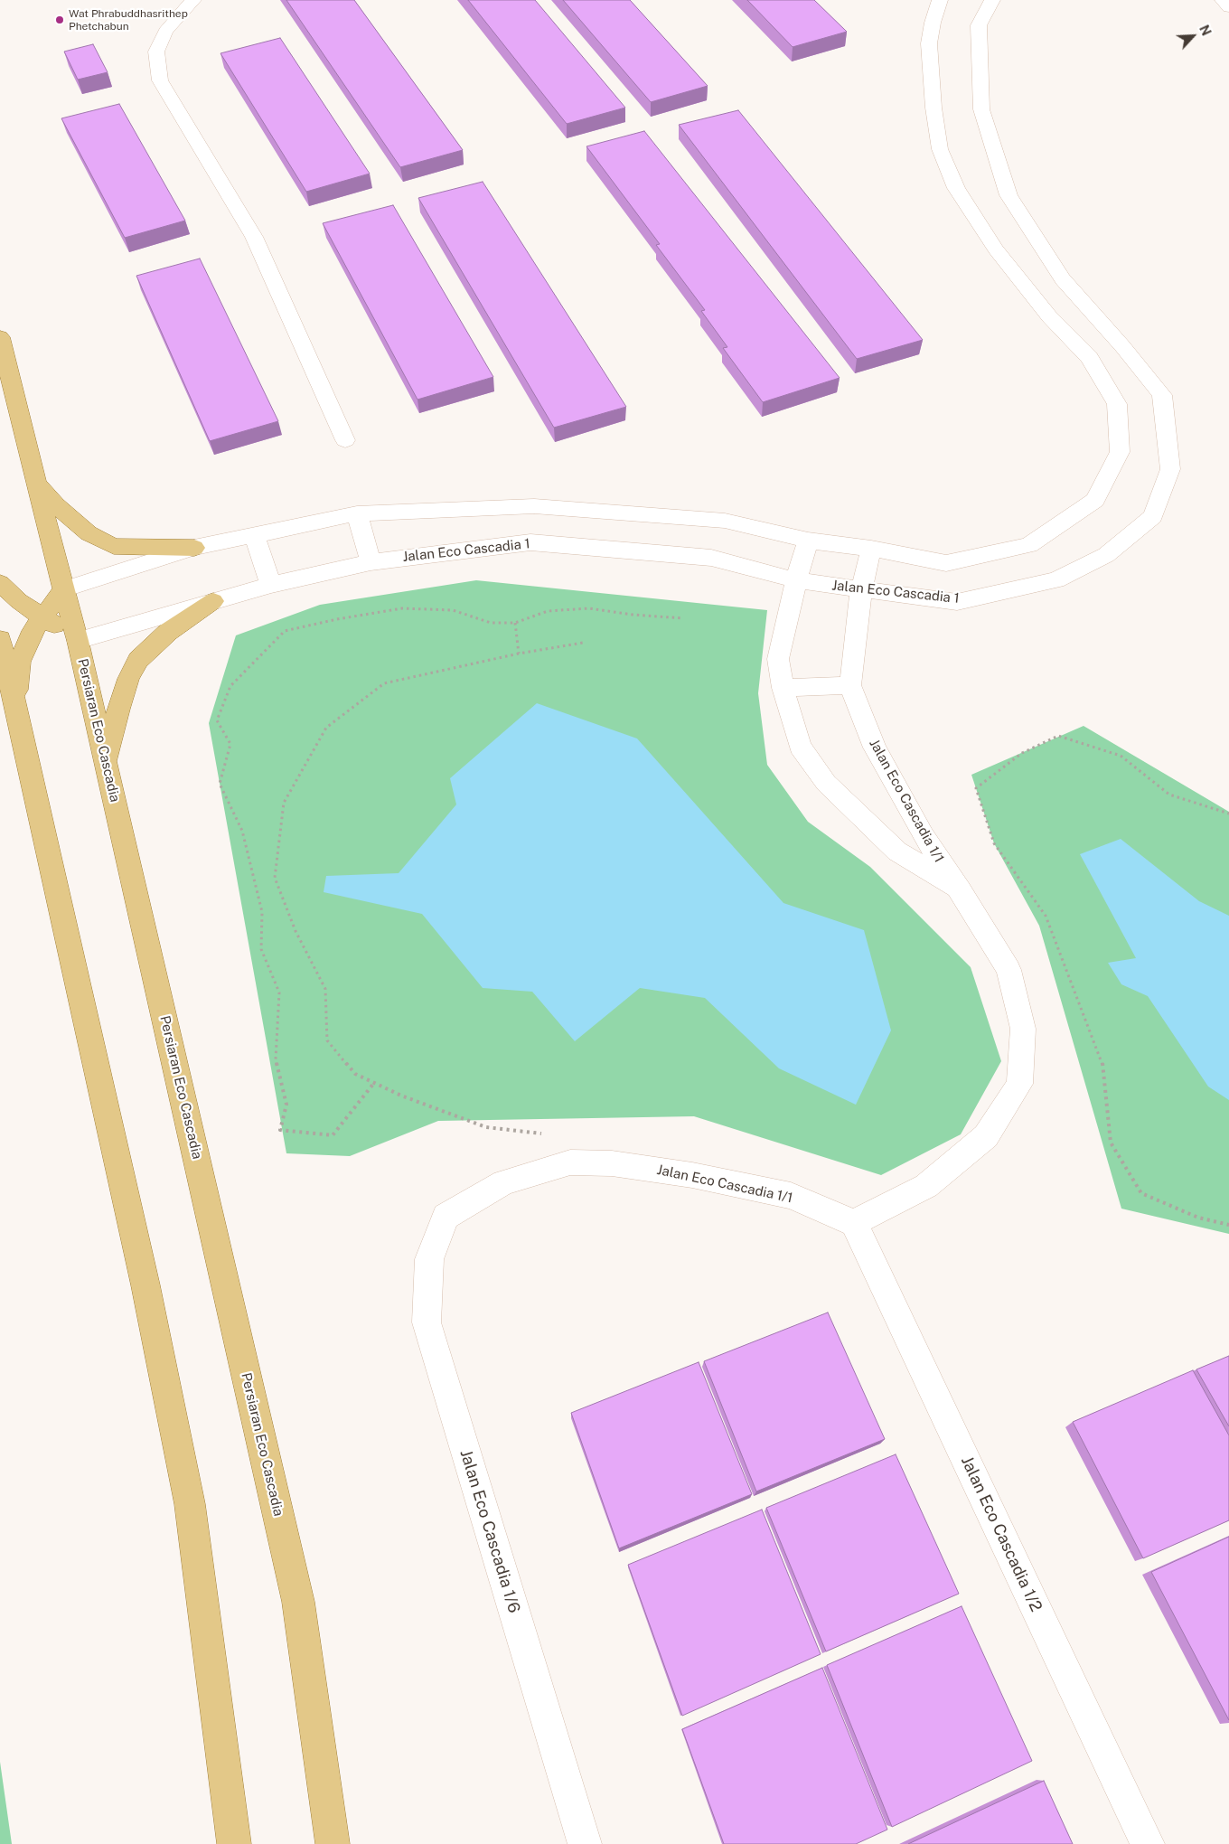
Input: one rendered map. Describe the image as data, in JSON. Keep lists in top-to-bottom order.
{
  "streets": {
    "main road": ["Persiaran Eco Cascadia"],
    "street": [
      "Jalan Eco Cascadia 1",
      "Jalan Eco Cascadia 1/1",
      "Jalan Eco Cascadia 1/6",
      "Jalan Eco Cascadia 1/2"
    ]
  },
  "crossings": [
    ["Jalan Eco Cascadia 1", "Persiaran Eco Cascadia"],
    ["Jalan Eco Cascadia 1", "Jalan Eco Cascadia 1/1"],
    ["Jalan Eco Cascadia 1/1", "Jalan Eco Cascadia 1/6"],
    ["Jalan Eco Cascadia 1/1", "Jalan Eco Cascadia 1/2"]
  ],
  "places": ["Wat Phrabuddhasrithep Phetchabun"],
  "north": "top right"
}
